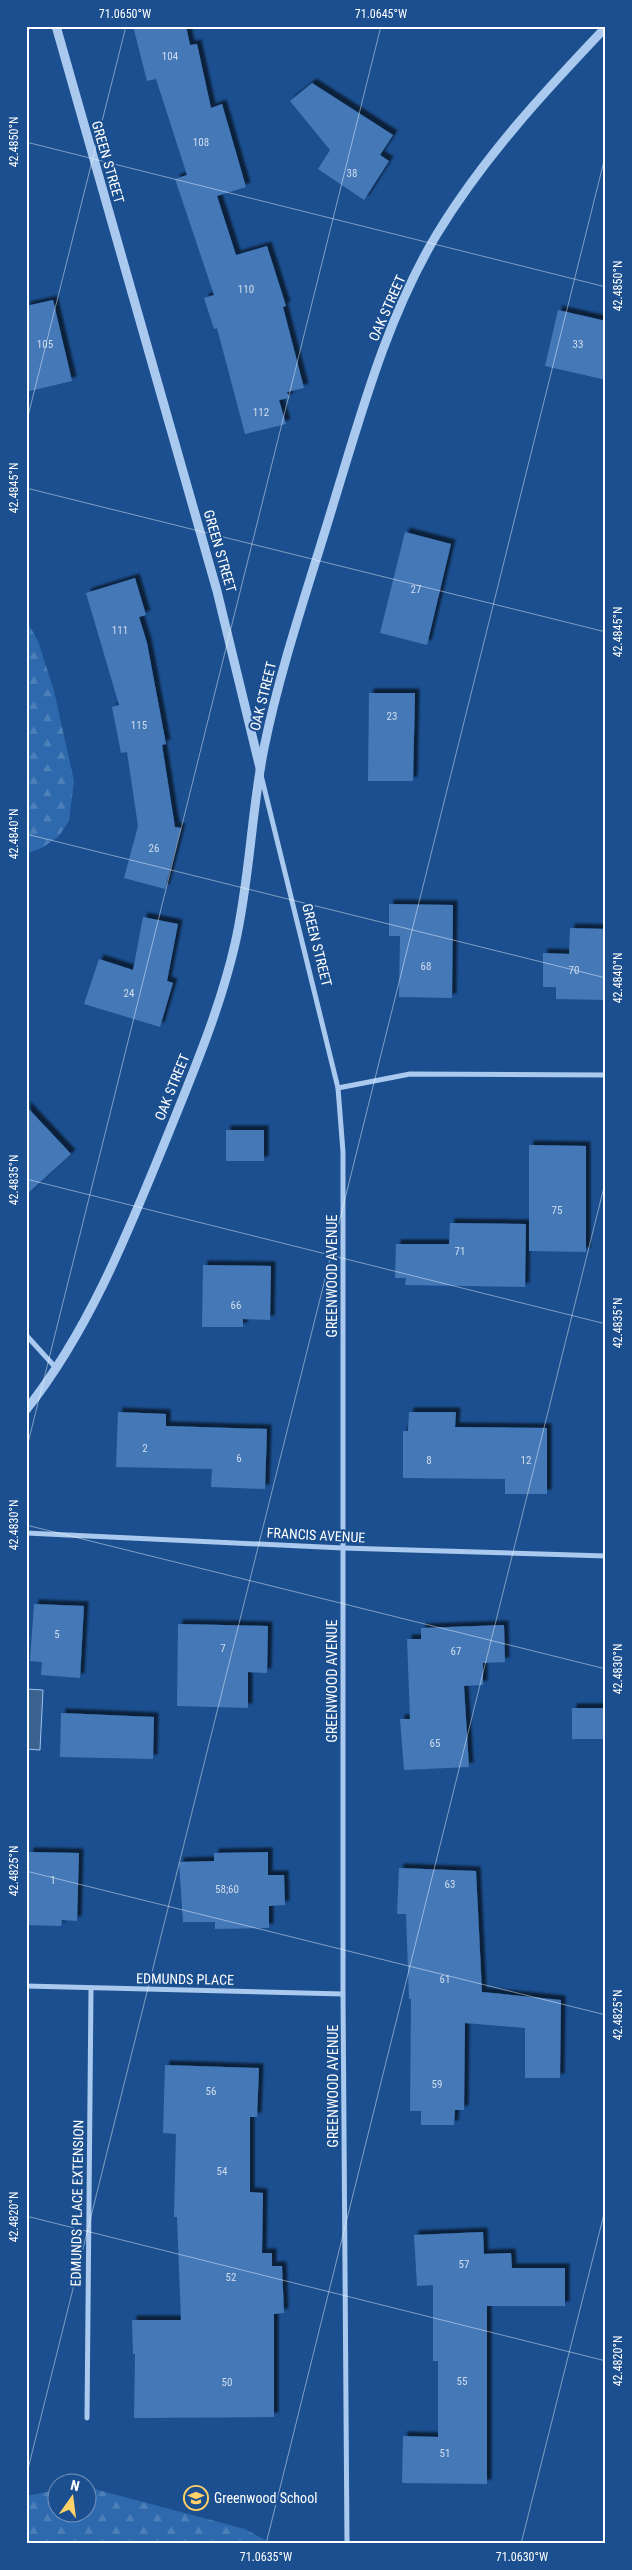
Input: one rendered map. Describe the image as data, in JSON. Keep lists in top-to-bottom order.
{
  "streets": {
    "street": [
      "GREEN STREET",
      "OAK STREET",
      "GREENWOOD AVENUE",
      "FRANCIS AVENUE",
      "EDMUNDS PLACE",
      "EDMUNDS PLACE EXTENSION"
    ]
  },
  "crossings": [
    ["GREEN STREET", "OAK STREET"],
    ["GREEN STREET", "GREENWOOD AVENUE"],
    ["GREENWOOD AVENUE", "FRANCIS AVENUE"],
    ["GREENWOOD AVENUE", "EDMUNDS PLACE"],
    ["EDMUNDS PLACE", "EDMUNDS PLACE EXTENSION"]
  ],
  "places": {
    "school or university": ["Greenwood School"]
  },
  "house_numbers": [
    "104",
    "108",
    "38",
    "110",
    "105",
    "33",
    "112",
    "27",
    "111",
    "23",
    "115",
    "26",
    "68",
    "70",
    "24",
    "75",
    "71",
    "66",
    "2",
    "6",
    "8",
    "12",
    "5",
    "7",
    "67",
    "65",
    "1",
    "63",
    "58;60",
    "61",
    "59",
    "56",
    "54",
    "57",
    "52",
    "55",
    "50",
    "51"
  ],
  "north": "top",
  "coordinates": [
    "71.0650°W",
    "71.0645°W",
    "42.4850°N",
    "42.4845°N",
    "42.4840°N",
    "42.4835°N",
    "42.4830°N",
    "42.4825°N",
    "42.4820°N",
    "71.0635°W",
    "71.0630°W"
  ]
}
